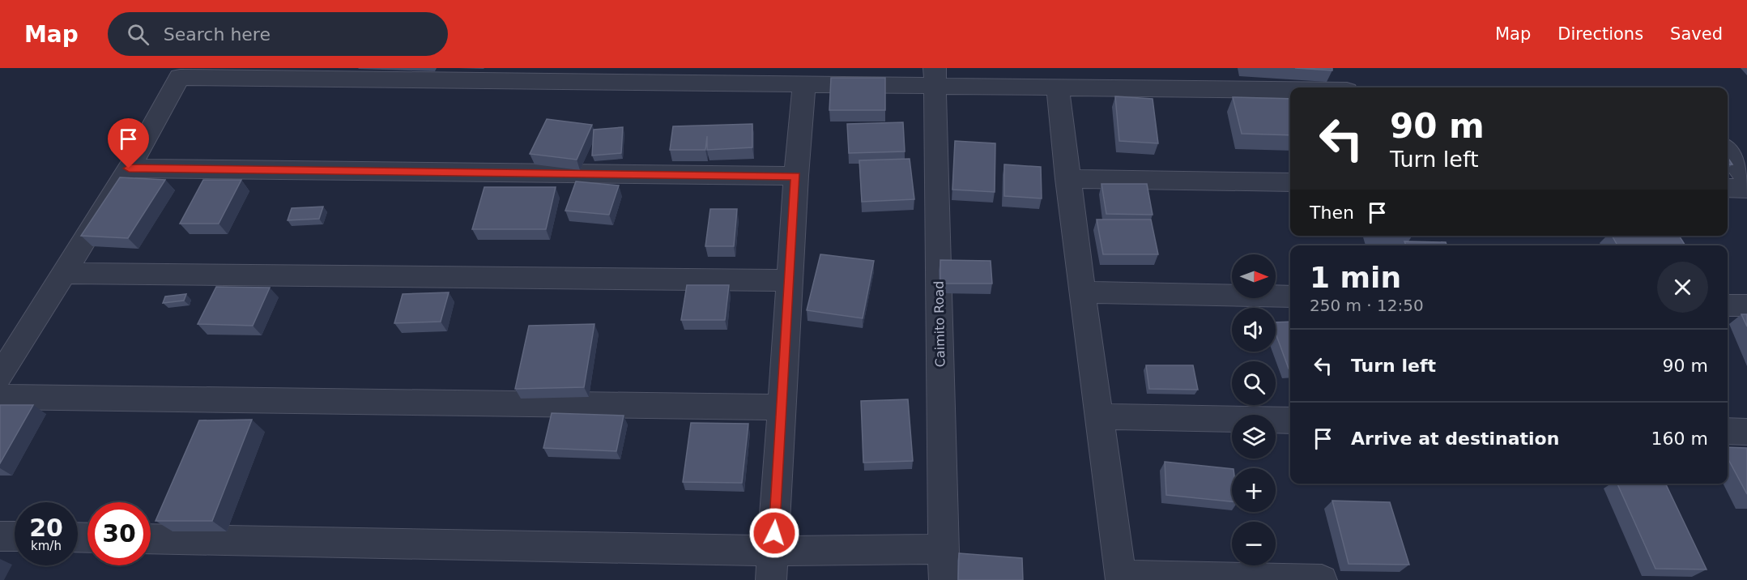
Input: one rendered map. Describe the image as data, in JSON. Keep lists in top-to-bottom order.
{
  "streets": {
    "street": ["Caimito Road"]
  },
  "north": "right",
  "page": {
    "header": "Map",
    "search": "Search here",
    "nav": ["Map", "Directions", "Saved"],
    "turn": ["90 m", "Turn left"],
    "then": "Then",
    "heading": ["1 min", "250 m · 12:50"],
    "map_buttons": ["+", "−"],
    "list": [
      {
        "name": "Turn left",
        "value": "90 m"
      },
      {
        "name": "Arrive at destination",
        "value": "160 m"
      }
    ],
    "speed": "20 km/h",
    "limit": "30"
  }
}
